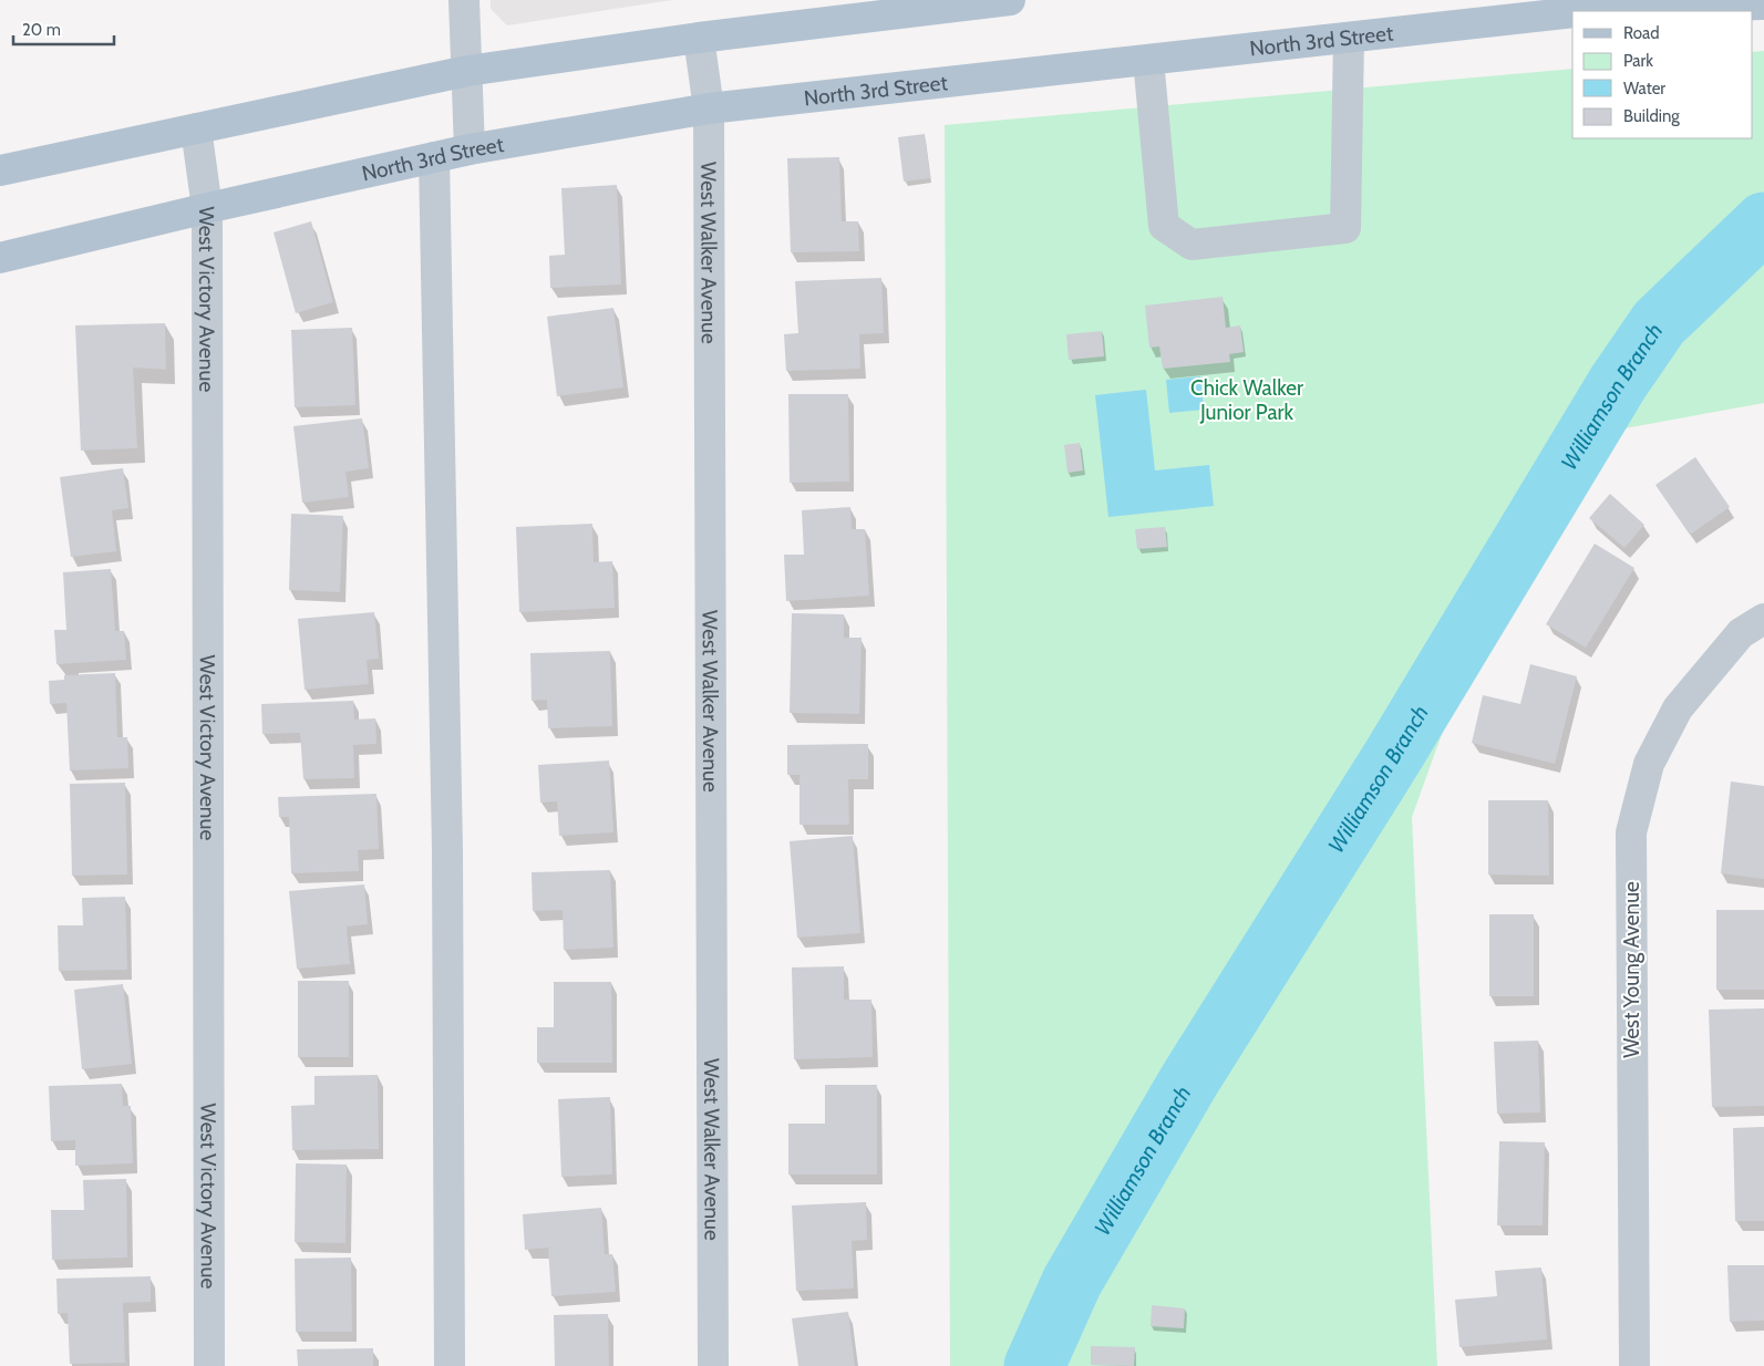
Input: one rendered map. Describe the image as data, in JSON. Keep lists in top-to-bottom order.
{
  "streets": {
    "main road": ["North 3rd Street"],
    "street": ["West Walker Avenue", "West Victory Avenue", "West Young Avenue"]
  },
  "crossings": [
    ["North 3rd Street", "West Walker Avenue"],
    ["North 3rd Street", "West Victory Avenue"]
  ],
  "water": ["Williamson Branch"],
  "parks": ["Chick Walker Junior Park"],
  "legend": [
    "Road",
    "Park",
    "Water",
    "Building"
  ],
  "scale_bar": "20 m"
}
